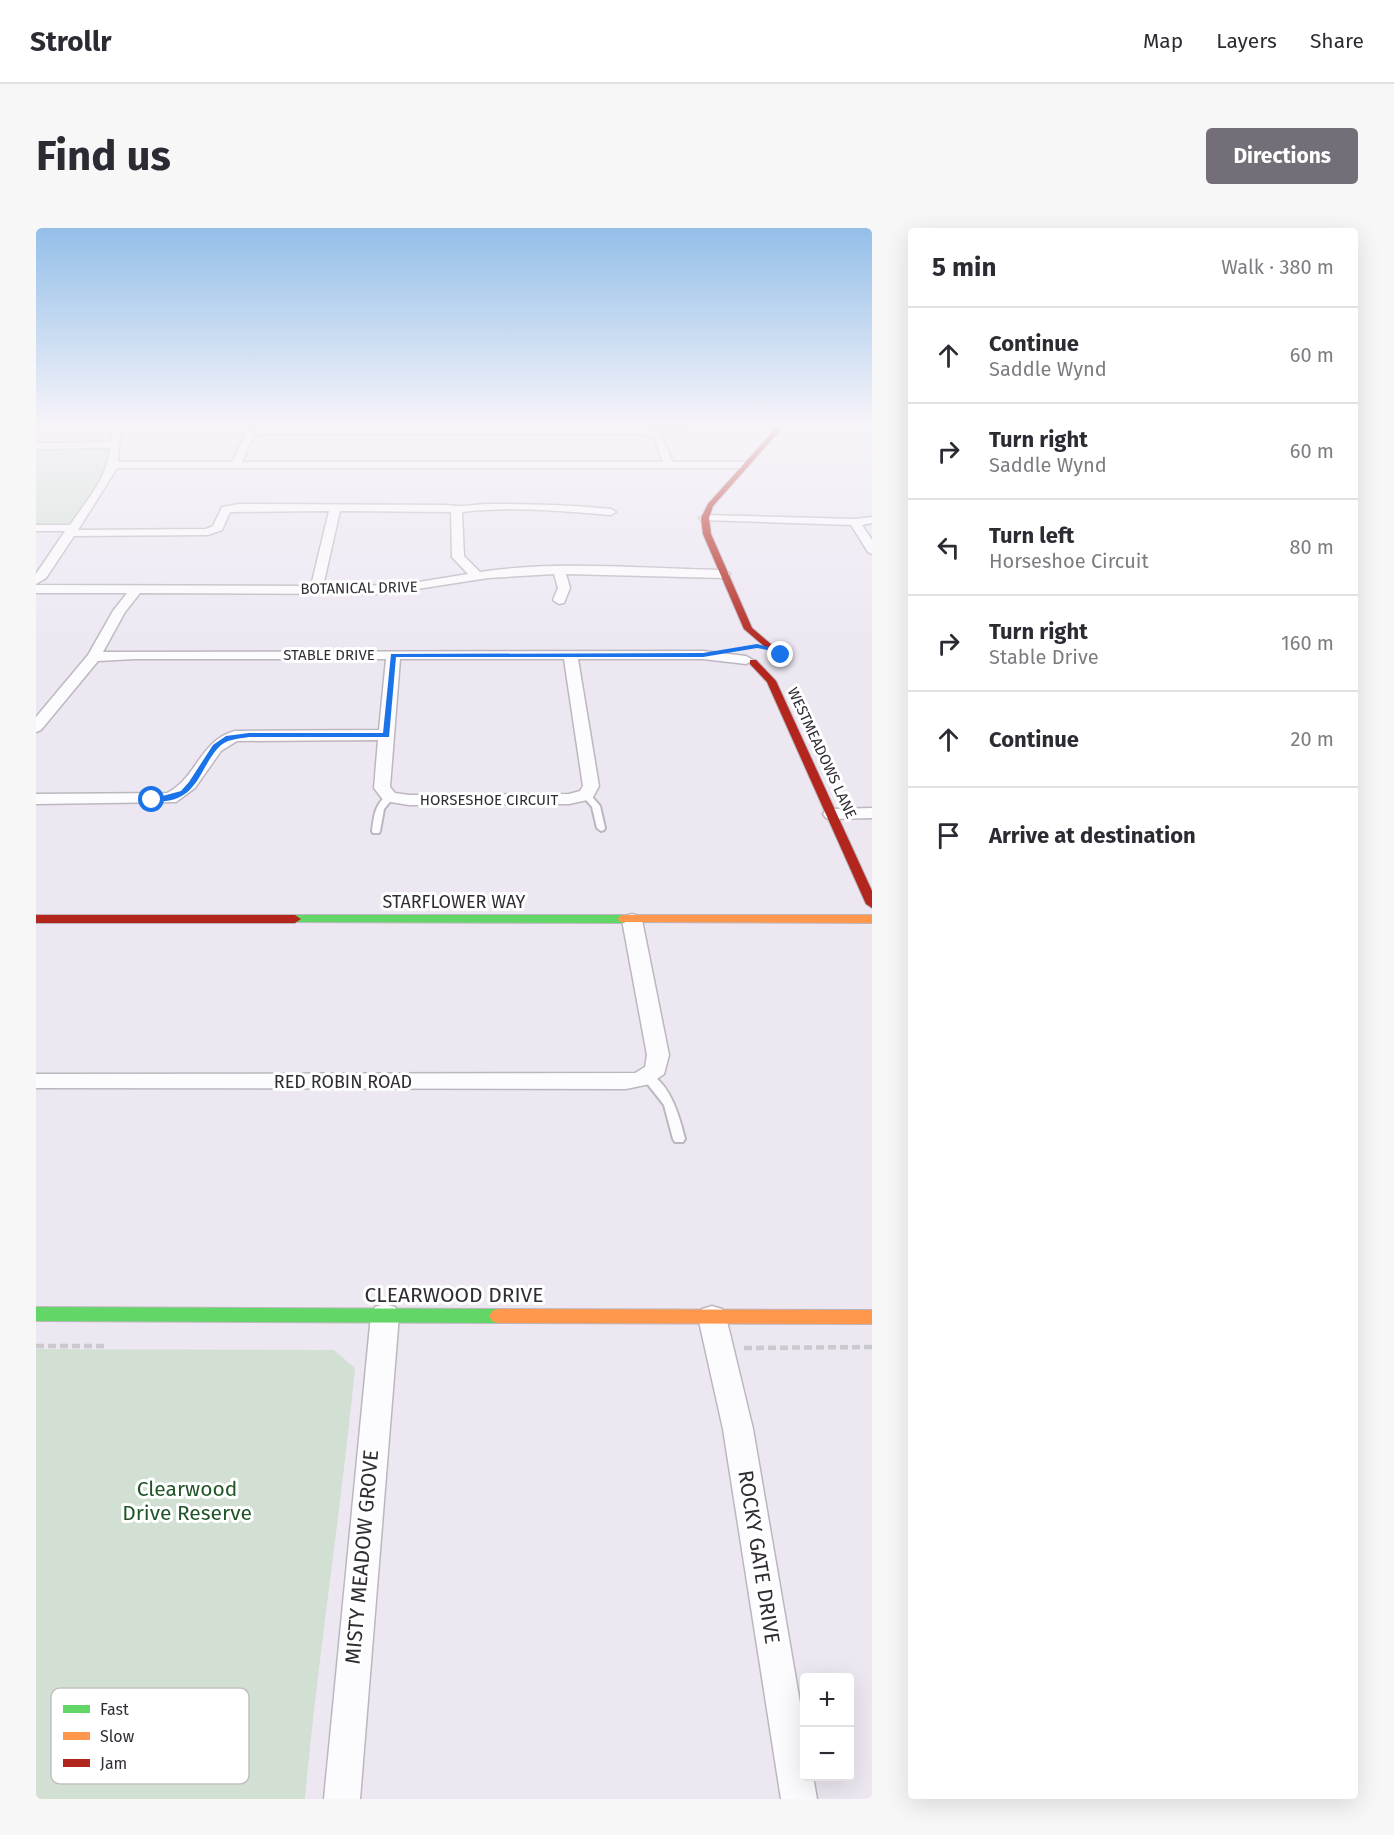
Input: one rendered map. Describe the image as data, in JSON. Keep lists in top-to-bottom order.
{
  "streets": {
    "street": [
      "BOTANICAL DRIVE",
      "STABLE DRIVE",
      "WESTMEADOWS LANE",
      "HORSESHOE CIRCUIT",
      "STARFLOWER WAY",
      "RED ROBIN ROAD",
      "CLEARWOOD DRIVE",
      "MISTY MEADOW GROVE",
      "ROCKY GATE DRIVE"
    ]
  },
  "crossings": [
    ["STABLE DRIVE", "WESTMEADOWS LANE"],
    ["CLEARWOOD DRIVE", "MISTY MEADOW GROVE"],
    ["CLEARWOOD DRIVE", "ROCKY GATE DRIVE"]
  ],
  "parks": ["Clearwood Drive Reserve"],
  "legend": ["Fast", "Slow", "Jam"],
  "page": {
    "header": "Strollr",
    "nav": ["Map", "Layers", "Share"],
    "buttons": "Directions",
    "title": "Find us",
    "heading": ["5 min", "Walk · 380 m"],
    "list": [
      ["Continue", "Saddle Wynd", "60 m"],
      ["Turn right", "Saddle Wynd", "60 m"],
      ["Turn left", "Horseshoe Circuit", "80 m"],
      ["Turn right", "Stable Drive", "160 m"],
      ["Continue", "20 m"],
      "Arrive at destination"
    ],
    "map_buttons": ["+", "−"]
  }
}
